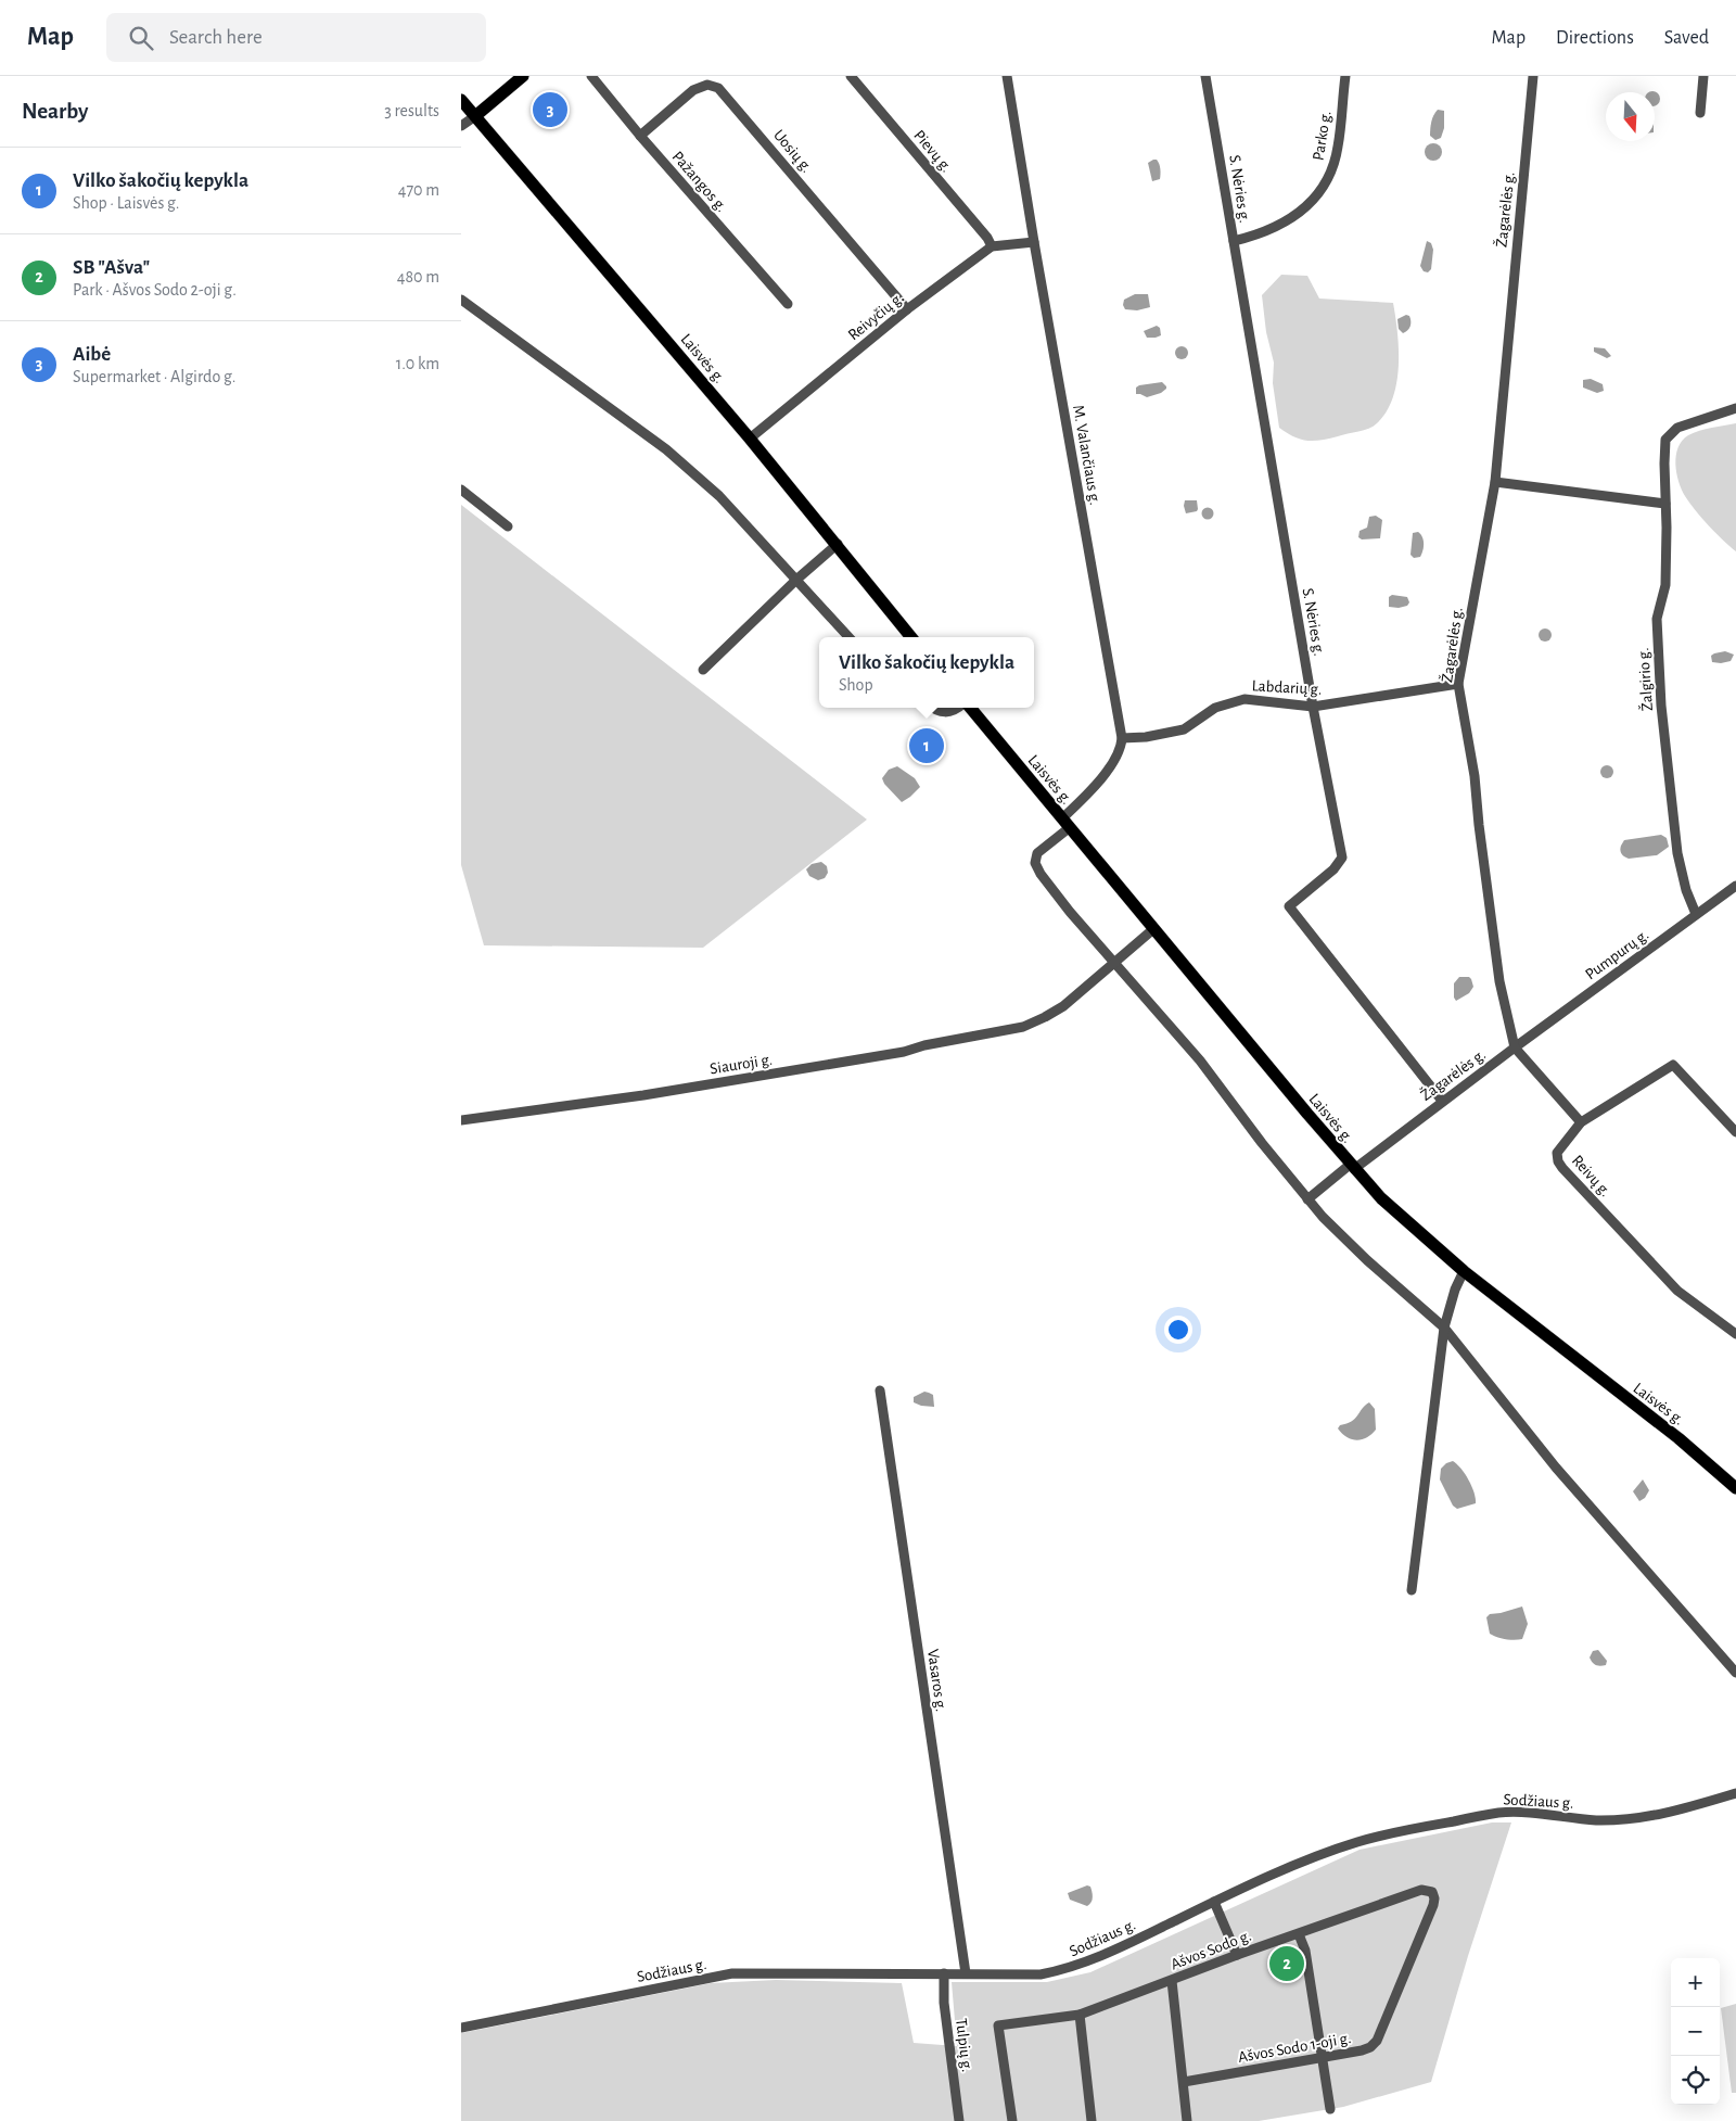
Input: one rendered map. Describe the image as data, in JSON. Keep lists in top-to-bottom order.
{
  "streets": {
    "main road": ["Laisvės g."],
    "street": [
      "Parko g.",
      "Uosių g.",
      "Pievų g.",
      "Pažangos g.",
      "S. Nėries g.",
      "Žagarėlės g.",
      "Reivyčių g.",
      "M. Valančiaus g.",
      "Žalgirio g.",
      "Labdarių g.",
      "Pumpurų g.",
      "Siauroji g.",
      "Reivų g.",
      "Vasaros g.",
      "Sodžiaus g.",
      "Ašvos Sodo g.",
      "Tulpių g.",
      "Ašvos Sodo 1-oji g."
    ]
  },
  "crossings": [
    ["Parko g.", "S. Nėries g."],
    ["Uosių g.", "Pažangos g."],
    ["Uosių g.", "Reivyčių g."],
    ["Pievų g.", "Reivyčių g."],
    ["S. Nėries g.", "Žagarėlės g."],
    ["S. Nėries g.", "Labdarių g."],
    ["Žagarėlės g.", "Laisvės g."],
    ["Žagarėlės g.", "Labdarių g."],
    ["Žagarėlės g.", "Pumpurų g."],
    ["Reivyčių g.", "Laisvės g."],
    ["Laisvės g.", "Siauroji g."],
    ["M. Valančiaus g.", "Labdarių g."],
    ["Žalgirio g.", "Pumpurų g."],
    ["Vasaros g.", "Sodžiaus g."],
    ["Sodžiaus g.", "Tulpių g."],
    ["Ašvos Sodo g.", "Ašvos Sodo 1-oji g."]
  ],
  "north": "bottom",
  "page": {
    "header": "Map",
    "search": "Search here",
    "nav": ["Map", "Directions", "Saved"],
    "heading": ["Nearby", "3 results"],
    "pins": ["3", "1", "2"],
    "list": [
      {
        "mark": "1",
        "name": "Vilko šakočių kepykla",
        "note": "Shop · Laisvės g.",
        "value": "470 m"
      },
      {
        "mark": "2",
        "name": "SB \"Ašva\"",
        "note": "Park · Ašvos Sodo 2-oji g.",
        "value": "480 m"
      },
      {
        "mark": "3",
        "name": "Aibė",
        "note": "Supermarket · Algirdo g.",
        "value": "1.0 km"
      }
    ],
    "popup": ["Vilko šakočių kepykla", "Shop"],
    "map_buttons": ["+", "−"]
  }
}
